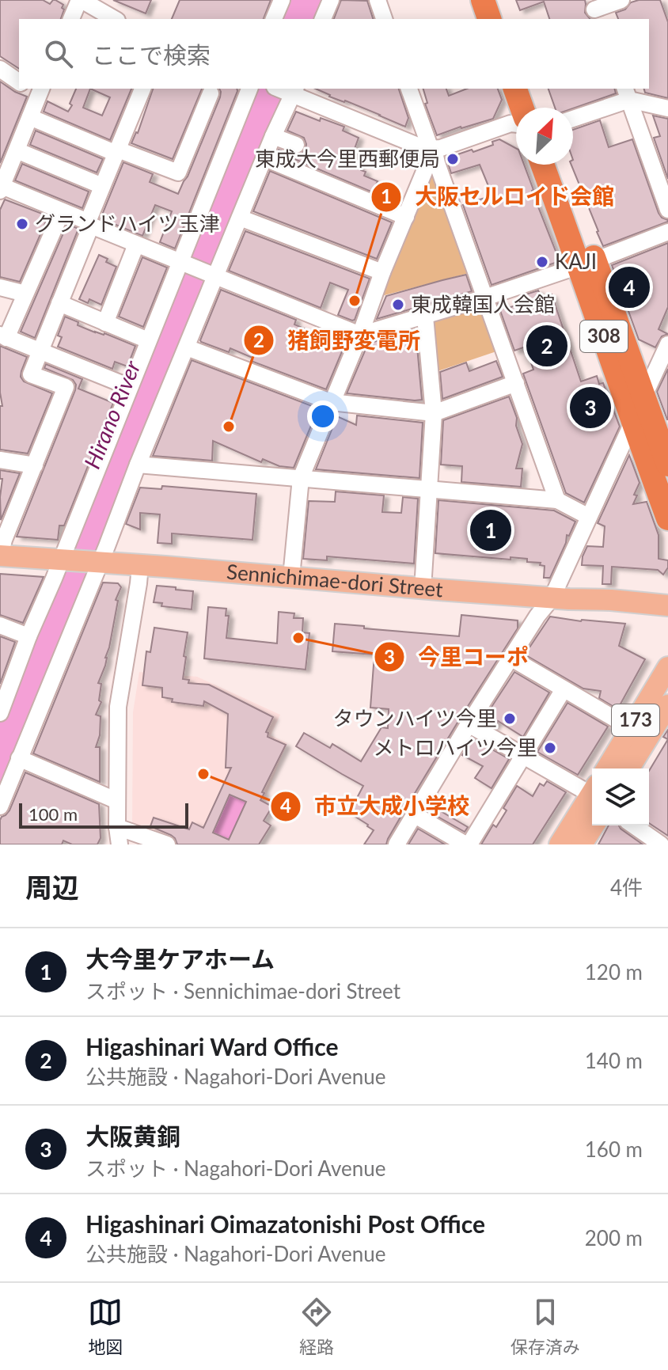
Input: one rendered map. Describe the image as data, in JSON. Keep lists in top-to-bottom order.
{
  "streets": {
    "highway": ["308"],
    "main road": ["Sennichimae-dori Street", "173"]
  },
  "water": ["Hirano River"],
  "places": [
    "東成大今里西郵便局",
    "グランドハイツ玉津",
    "KAJI",
    "大阪セルロイド会館",
    "東成韓国人会館",
    "猪飼野変電所",
    "今里コーポ",
    "タウンハイツ今里",
    "メトロハイツ今里",
    "市立大成小学校"
  ],
  "scale_bar": "100 m",
  "north": "top right",
  "page": {
    "search": "ここで検索",
    "pins": [
      "4",
      "2",
      "3",
      "1"
    ],
    "scale": "100 m",
    "heading": ["周辺", "4件"],
    "list": [
      {
        "mark": "1",
        "name": "大今里ケアホーム",
        "note": "スポット · Sennichimae-dori Street",
        "value": "120 m"
      },
      {
        "mark": "2",
        "name": "Higashinari Ward Office",
        "note": "公共施設 · Nagahori-Dori Avenue",
        "value": "140 m"
      },
      {
        "mark": "3",
        "name": "大阪黄銅",
        "note": "スポット · Nagahori-Dori Avenue",
        "value": "160 m"
      },
      {
        "mark": "4",
        "name": "Higashinari Oimazatonishi Post Office",
        "note": "公共施設 · Nagahori-Dori Avenue",
        "value": "200 m"
      }
    ],
    "nav": ["地図", "経路", "保存済み"]
  }
}
